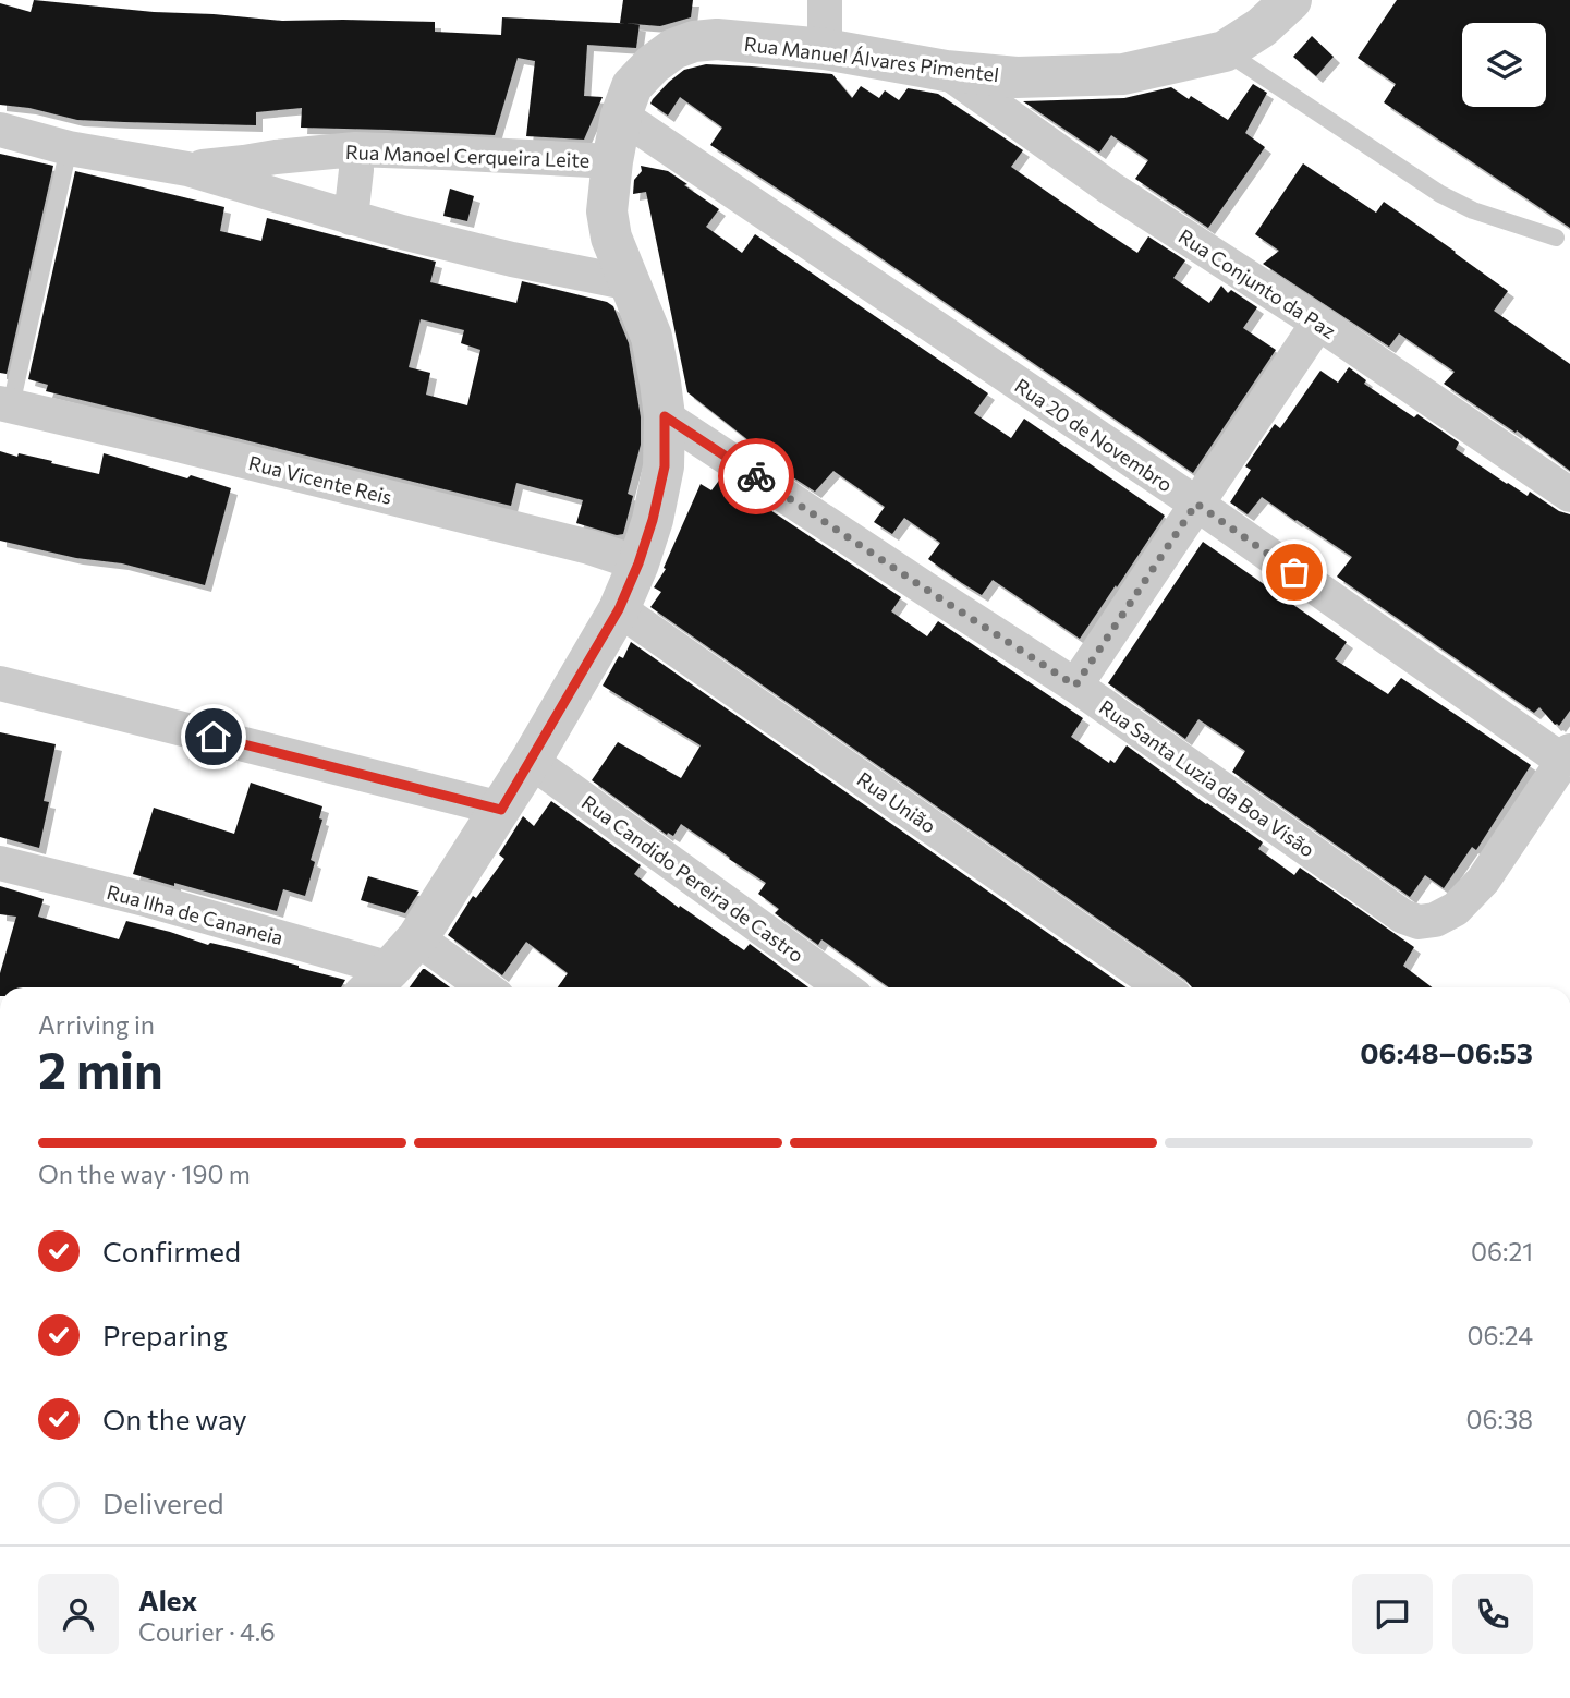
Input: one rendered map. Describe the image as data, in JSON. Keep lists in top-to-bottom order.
{
  "streets": {
    "street": [
      "Rua Manuel Álvares Pimentel",
      "Rua Manoel Cerqueira Leite",
      "Rua Conjunto da Paz",
      "Rua 20 de Novembro",
      "Rua Vicente Reis",
      "Rua Santa Luzia da Boa Visão",
      "Rua União",
      "Rua Candido Pereira de Castro",
      "Rua Ilha de Cananeia"
    ]
  },
  "crossings": [
    ["Rua Manuel Álvares Pimentel", "Rua Manoel Cerqueira Leite"],
    ["Rua Manuel Álvares Pimentel", "Rua Conjunto da Paz"],
    ["Rua Manuel Álvares Pimentel", "Rua 20 de Novembro"],
    ["Rua Manuel Álvares Pimentel", "Rua Vicente Reis"],
    ["Rua Manuel Álvares Pimentel", "Rua Santa Luzia da Boa Visão"],
    ["Rua Manuel Álvares Pimentel", "Rua União"],
    ["Rua Manuel Álvares Pimentel", "Rua Candido Pereira de Castro"],
    ["Rua Manuel Álvares Pimentel", "Rua Ilha de Cananeia"],
    ["Rua 20 de Novembro", "Rua Santa Luzia da Boa Visão"]
  ],
  "page": {
    "heading": ["2 min", "Arriving in", "06:48–06:53"],
    "panel": ["Alex", "Courier · 4.6"],
    "bar": "On the way · 190 m",
    "list": [
      ["Confirmed", "06:21"],
      ["Preparing", "06:24"],
      ["On the way", "06:38"],
      "Delivered"
    ]
  }
}
